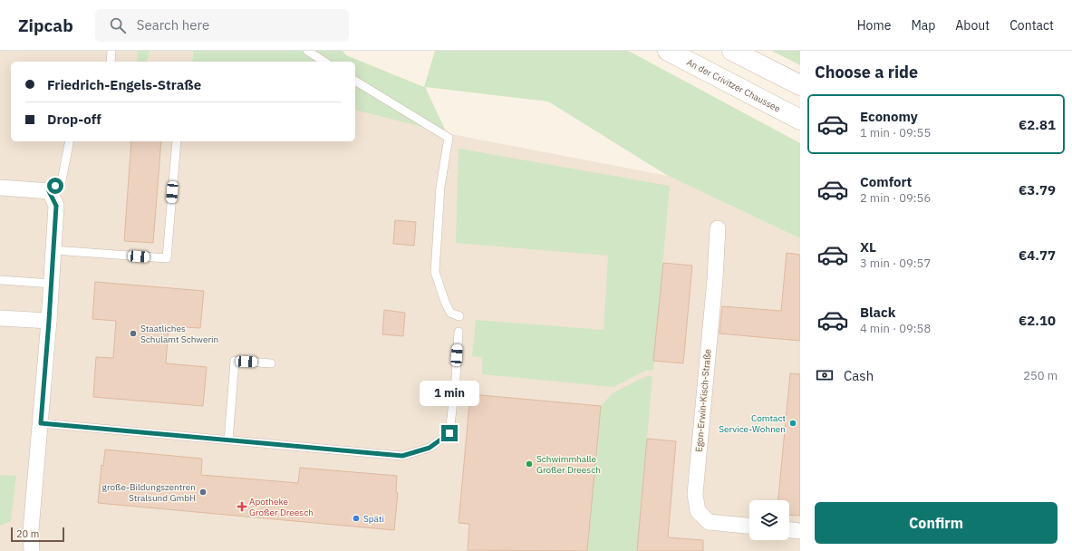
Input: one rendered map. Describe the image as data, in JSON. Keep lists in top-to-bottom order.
{
  "streets": {
    "street": ["An der Crivitzer Chaussee", "Egon-Erwin-Kisch-Straße"]
  },
  "places": {
    "other": [
      "Staatliches Schulamt Schwerin",
      "Comtact Service-Wohnen",
      "Schwimmhalle Großer Dreesch",
      "große-Bildungszentren Stralsund GmbH",
      "Späti"
    ],
    "health": ["Apotheke Großer Dreesch"]
  },
  "scale_bar": "20 m",
  "page": {
    "header": "Zipcab",
    "search": "Search here",
    "nav": [
      "Home",
      "Map",
      "About",
      "Contact"
    ],
    "heading": "Choose a ride",
    "banner": ["Friedrich-Engels-Straße", "Drop-off"],
    "list": [
      {
        "name": "Economy",
        "note": "1 min · 09:55",
        "value": "€2.81"
      },
      {
        "name": "Comfort",
        "note": "2 min · 09:56",
        "value": "€3.79"
      },
      {
        "name": "XL",
        "note": "3 min · 09:57",
        "value": "€4.77"
      },
      {
        "name": "Black",
        "note": "4 min · 09:58",
        "value": "€2.10"
      }
    ],
    "pay": ["Cash", "250 m"],
    "bubble": "1 min",
    "buttons": "Confirm",
    "scale": "20 m"
  }
}
